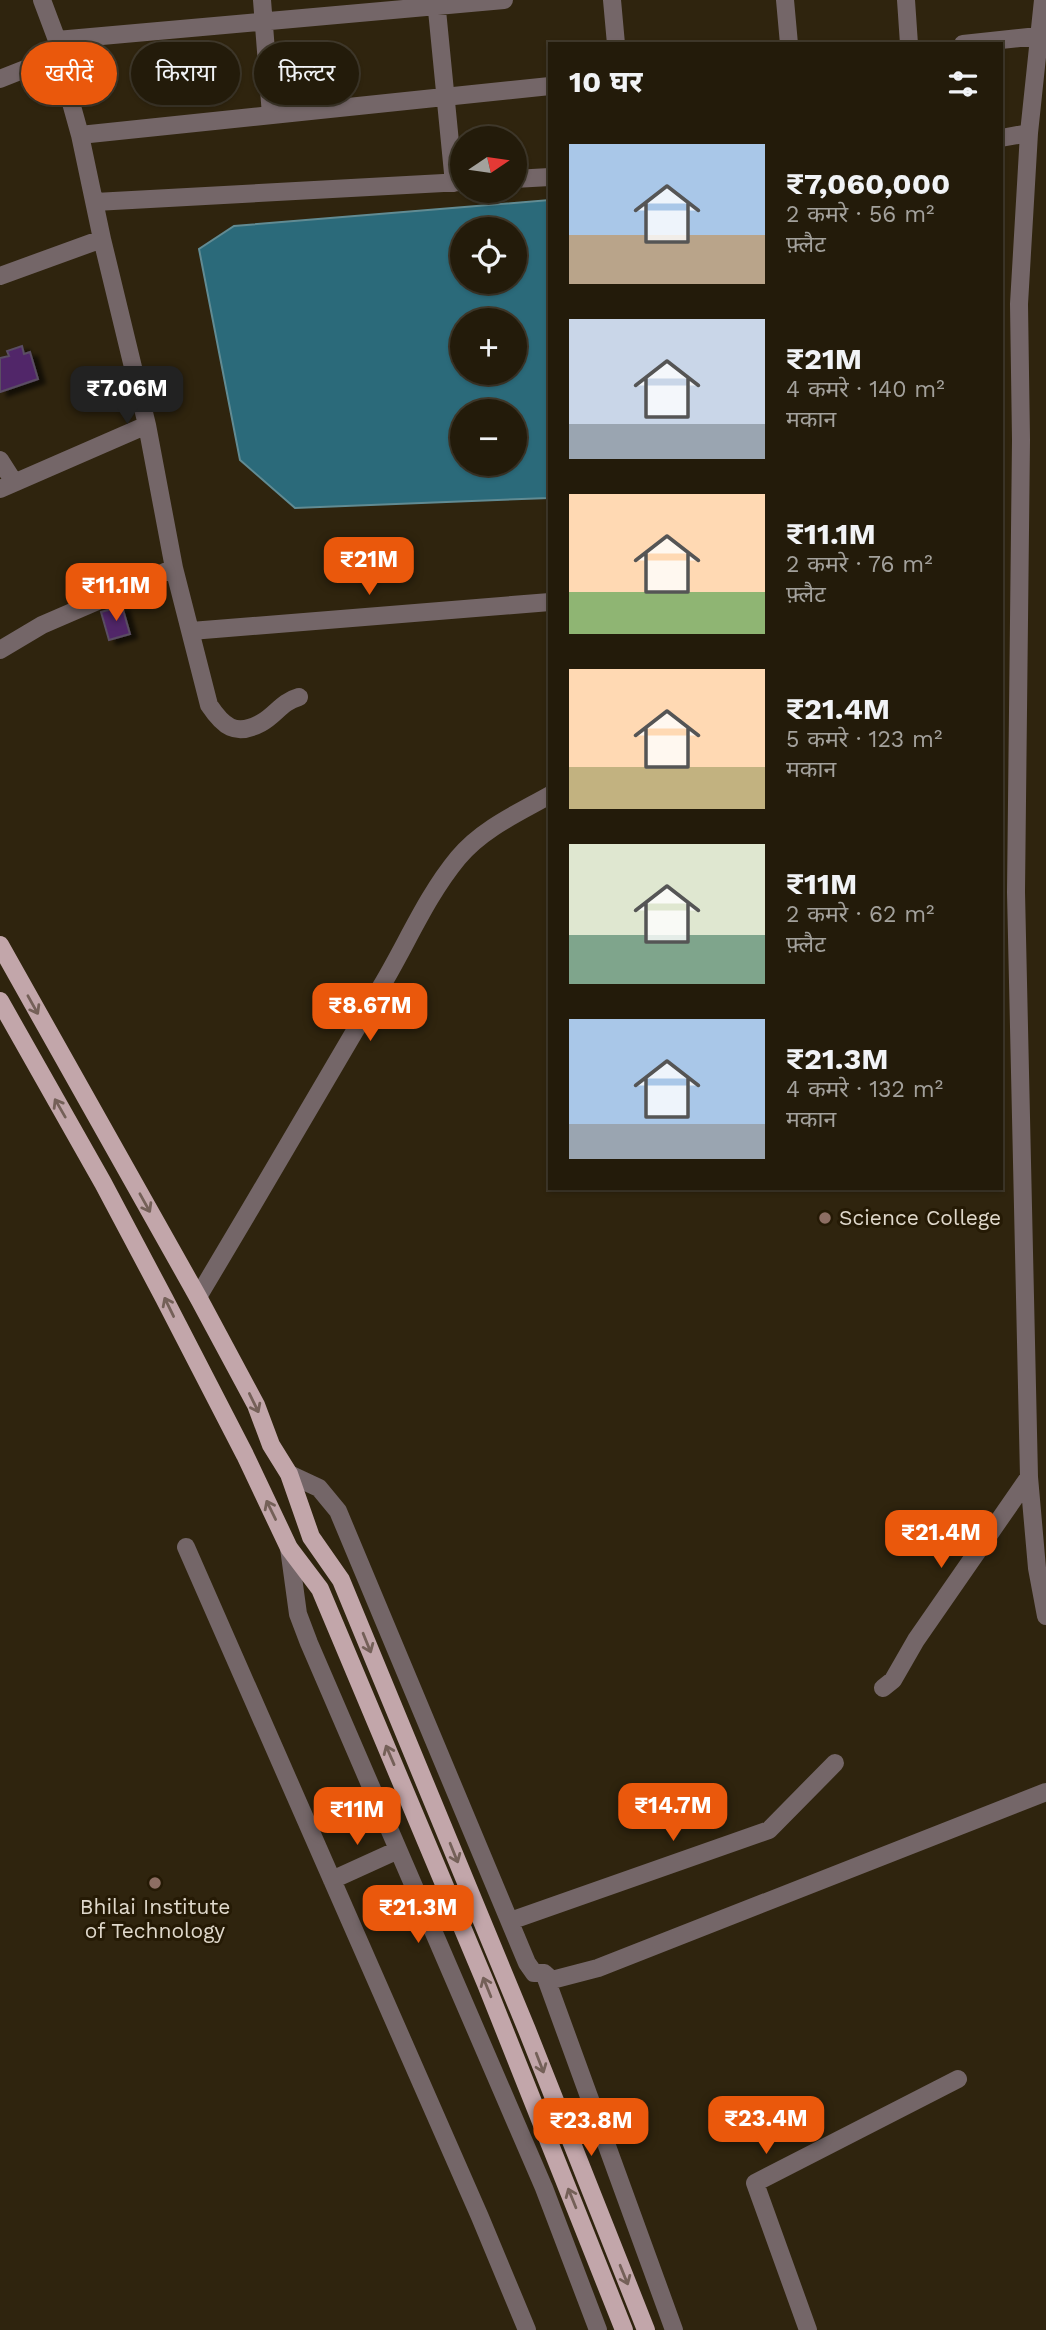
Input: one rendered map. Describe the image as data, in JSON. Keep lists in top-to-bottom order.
{
  "places": ["Science College", "Bhilai Institute of Technology"],
  "north": "right",
  "page": {
    "chip": ["खरीदें", "किराया", "फ़िल्टर"],
    "heading": "10 घर",
    "map_buttons": ["+", "−"],
    "list": [
      {
        "name": "₹7,060,000",
        "note": "2 कमरे · 56 m² · फ़्लैट"
      },
      {
        "name": "₹21M",
        "note": "4 कमरे · 140 m² · मकान"
      },
      {
        "name": "₹11.1M",
        "note": "2 कमरे · 76 m² · फ़्लैट"
      },
      {
        "name": "₹21.4M",
        "note": "5 कमरे · 123 m² · मकान"
      },
      {
        "name": "₹11M",
        "note": "2 कमरे · 62 m² · फ़्लैट"
      },
      {
        "name": "₹21.3M",
        "note": "4 कमरे · 132 m² · मकान"
      }
    ],
    "price": [
      "₹7.06M",
      "₹21M",
      "₹11.1M",
      "₹8.67M",
      "₹21.4M",
      "₹14.7M",
      "₹11M",
      "₹21.3M",
      "₹23.4M",
      "₹23.8M"
    ]
  }
}
